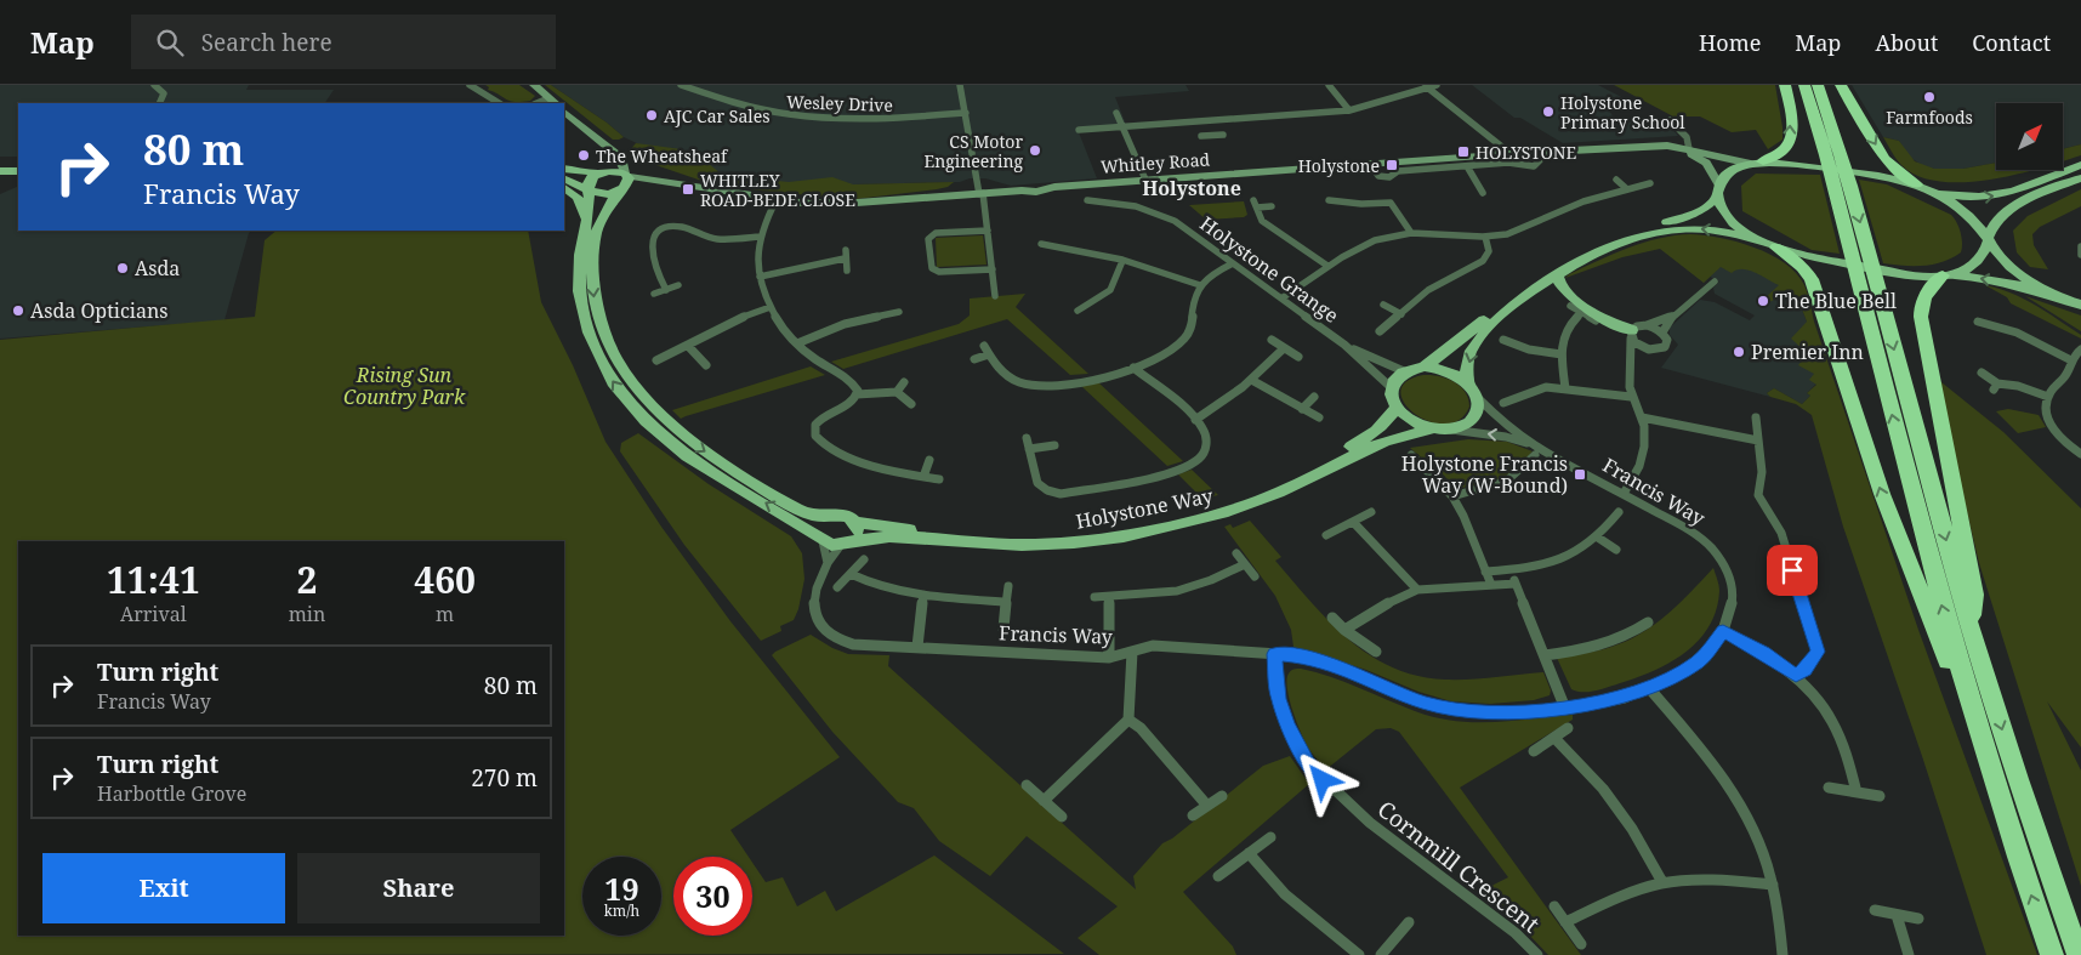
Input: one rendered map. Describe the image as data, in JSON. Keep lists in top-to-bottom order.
{
  "streets": {
    "main road": ["Holystone Way"],
    "street": [
      "Wesley Drive",
      "Whitley Road",
      "Holystone Grange",
      "Francis Way",
      "Cornmill Crescent"
    ]
  },
  "crossings": [
    ["Whitley Road", "Holystone Way"],
    ["Holystone Grange", "Francis Way"],
    ["Holystone Grange", "Holystone Way"],
    ["Francis Way", "Holystone Way"],
    ["Francis Way", "Cornmill Crescent"]
  ],
  "districts": ["Holystone"],
  "parks": ["Rising Sun Country Park"],
  "places": {
    "other": [
      "Farmfoods",
      "Holystone Primary School",
      "AJC Car Sales",
      "CS Motor Engineering",
      "The Wheatsheaf",
      "Asda",
      "The Blue Bell",
      "Asda Opticians",
      "Premier Inn"
    ],
    "transit": [
      "HOLYSTONE",
      "Holystone",
      "WHITLEY ROAD-BEDE CLOSE",
      "Holystone Francis Way (W-Bound)"
    ]
  },
  "north": "top right",
  "page": {
    "header": "Map",
    "search": "Search here",
    "nav": [
      "Home",
      "Map",
      "About",
      "Contact"
    ],
    "turn": ["80 m", "Francis Way"],
    "eta": [
      "11:41",
      "Arrival",
      "2",
      "min",
      "460",
      "m"
    ],
    "list": [
      {
        "name": "Turn right",
        "note": "Francis Way",
        "value": "80 m"
      },
      {
        "name": "Turn right",
        "note": "Harbottle Grove",
        "value": "270 m"
      }
    ],
    "buttons": ["Exit", "Share"],
    "speed": "19 km/h",
    "limit": "30"
  }
}
